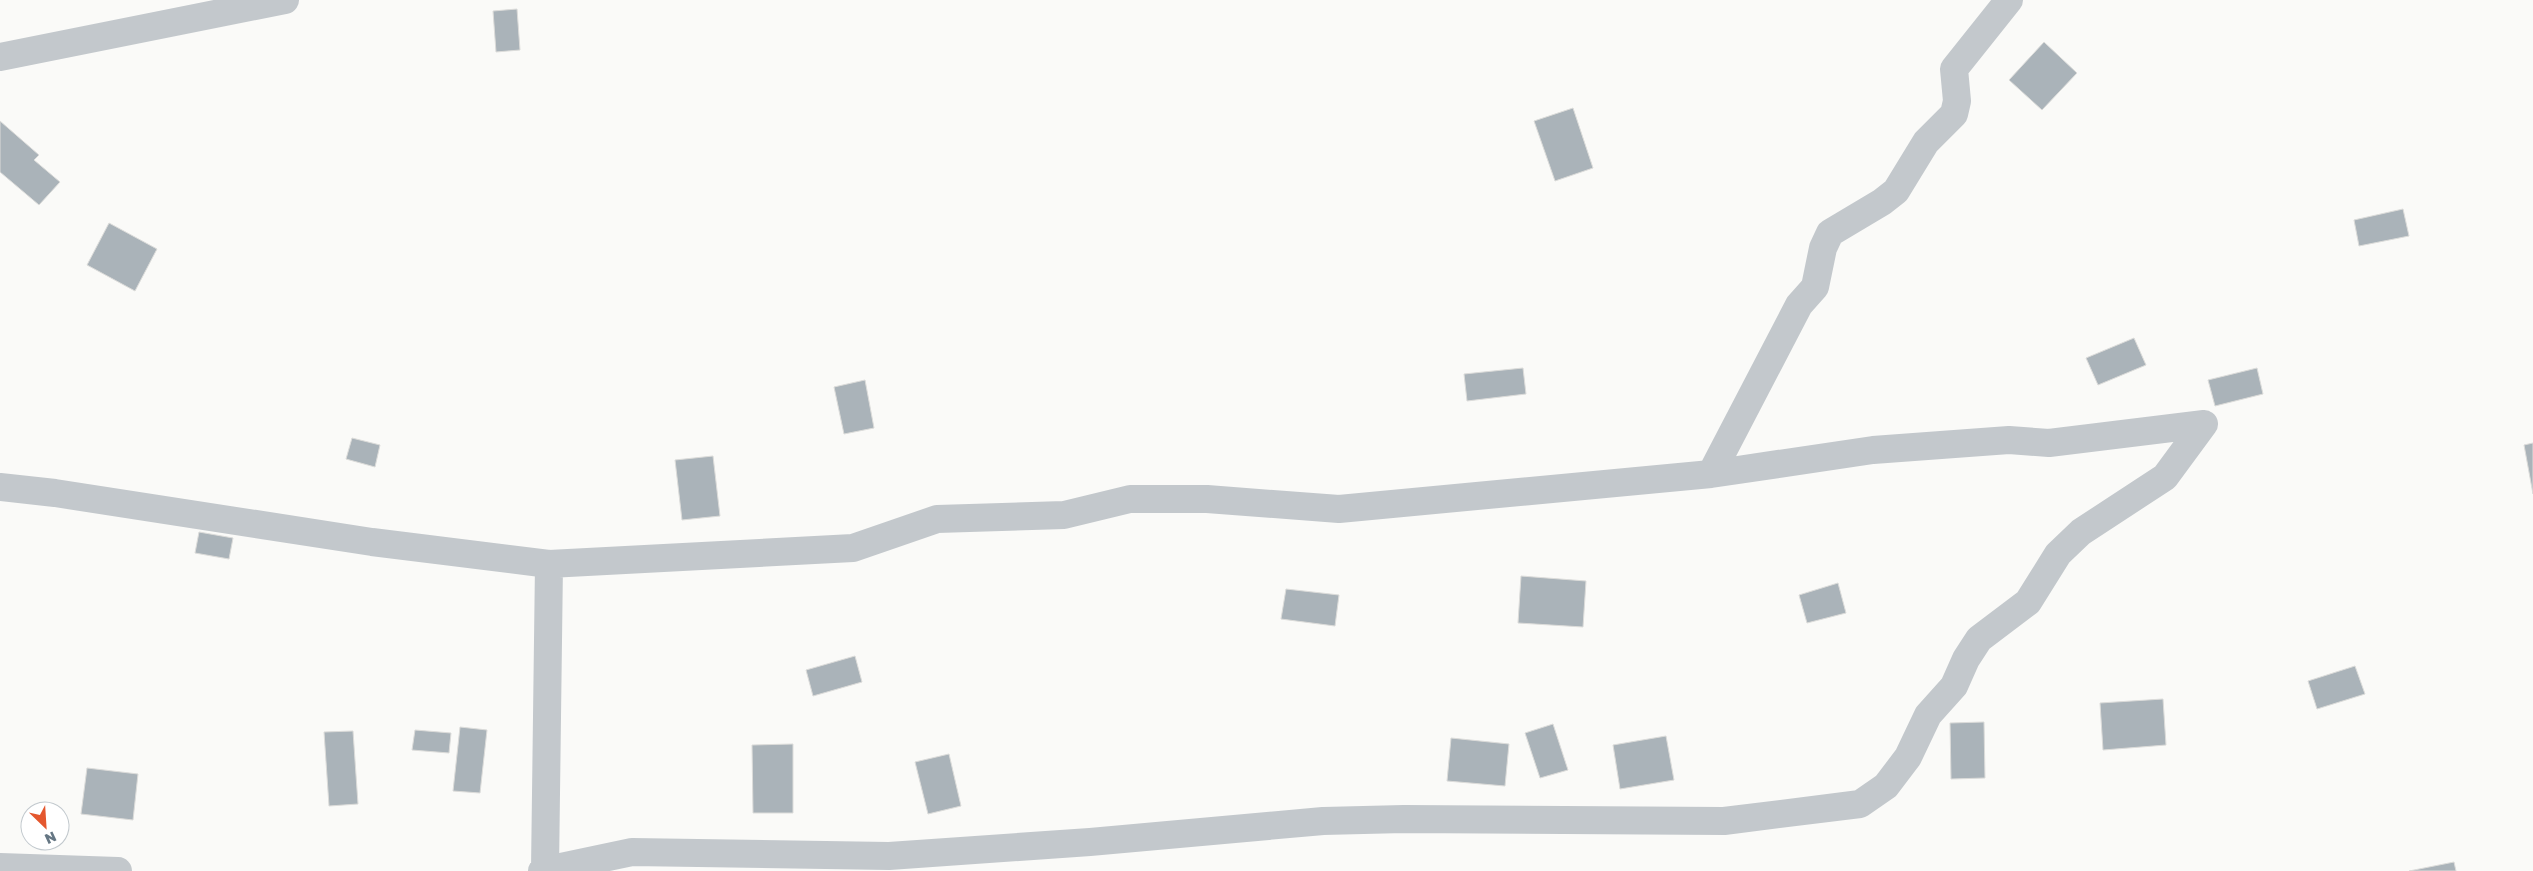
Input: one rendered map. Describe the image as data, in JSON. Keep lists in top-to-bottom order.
{
  "north": "bottom right"
}
